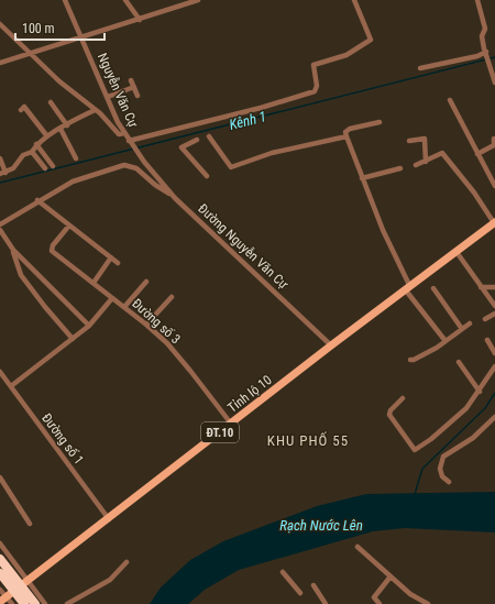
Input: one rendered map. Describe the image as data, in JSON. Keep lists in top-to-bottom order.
{
  "streets": {
    "main road": ["Tỉnh lộ 10", "ĐT.10"],
    "street": [
      "Nguyễn Văn Cự",
      "Đường Nguyễn Văn Cự",
      "Đường số 3",
      "Đường số 1"
    ]
  },
  "crossings": [
    ["Nguyễn Văn Cự", "Đường Nguyễn Văn Cự"],
    ["Đường Nguyễn Văn Cự", "Tỉnh lộ 10"],
    ["Đường số 3", "Tỉnh lộ 10"],
    ["Tỉnh lộ 10", "Đường số 1"]
  ],
  "districts": ["KHU PHỐ 55"],
  "water": ["Kênh 1", "Rạch Nước Lên"],
  "scale_bar": "100 m"
}
